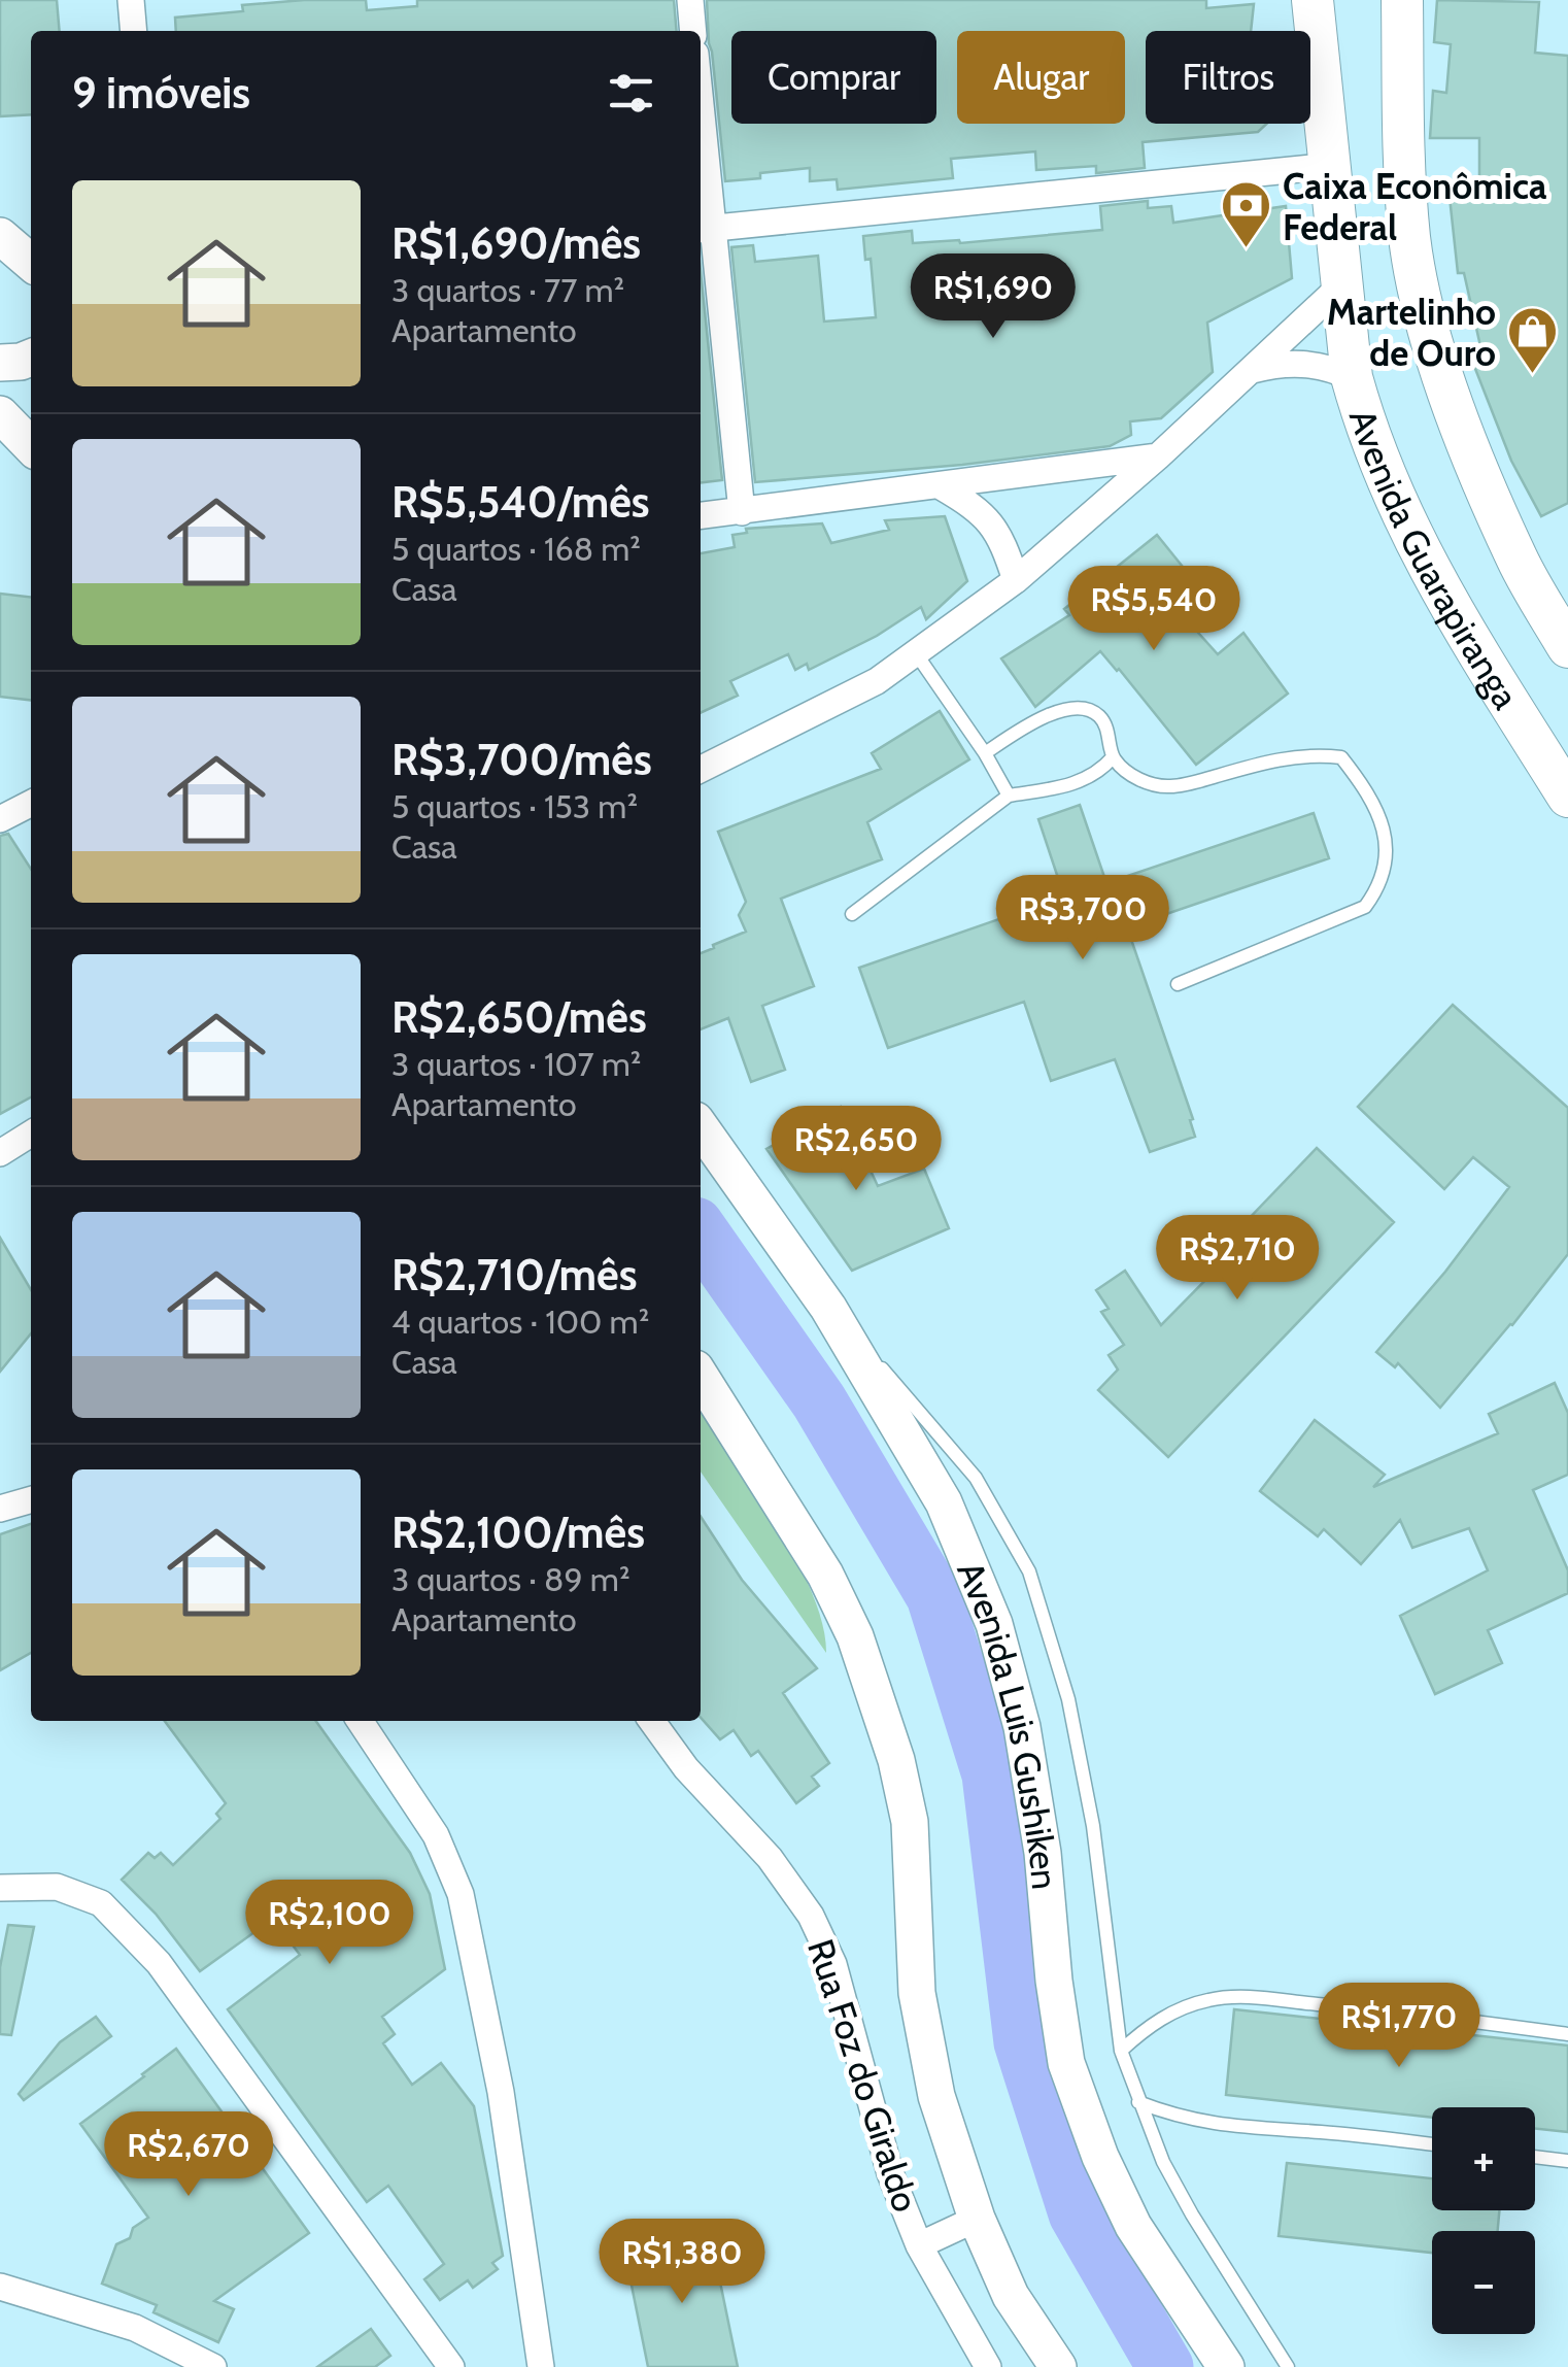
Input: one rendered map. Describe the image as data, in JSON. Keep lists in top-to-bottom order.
{
  "streets": {
    "main road": ["Avenida Guarapiranga", "Avenida Luis Gushiken"],
    "street": ["Rua Foz do Giraldo"]
  },
  "places": {
    "bank": ["Caixa Econômica Federal"],
    "shop": ["Martelinho de Ouro"]
  },
  "page": {
    "chip": ["Comprar", "Alugar", "Filtros"],
    "heading": "9 imóveis",
    "list": [
      {
        "name": "R$1,690/mês",
        "note": "3 quartos · 77 m² · Apartamento"
      },
      {
        "name": "R$5,540/mês",
        "note": "5 quartos · 168 m² · Casa"
      },
      {
        "name": "R$3,700/mês",
        "note": "5 quartos · 153 m² · Casa"
      },
      {
        "name": "R$2,650/mês",
        "note": "3 quartos · 107 m² · Apartamento"
      },
      {
        "name": "R$2,710/mês",
        "note": "4 quartos · 100 m² · Casa"
      },
      {
        "name": "R$2,100/mês",
        "note": "3 quartos · 89 m² · Apartamento"
      }
    ],
    "price": [
      "R$1,690",
      "R$5,540",
      "R$3,700",
      "R$2,650",
      "R$2,710",
      "R$2,100",
      "R$1,770",
      "R$2,670",
      "R$1,380"
    ],
    "map_buttons": ["+", "−"]
  }
}
